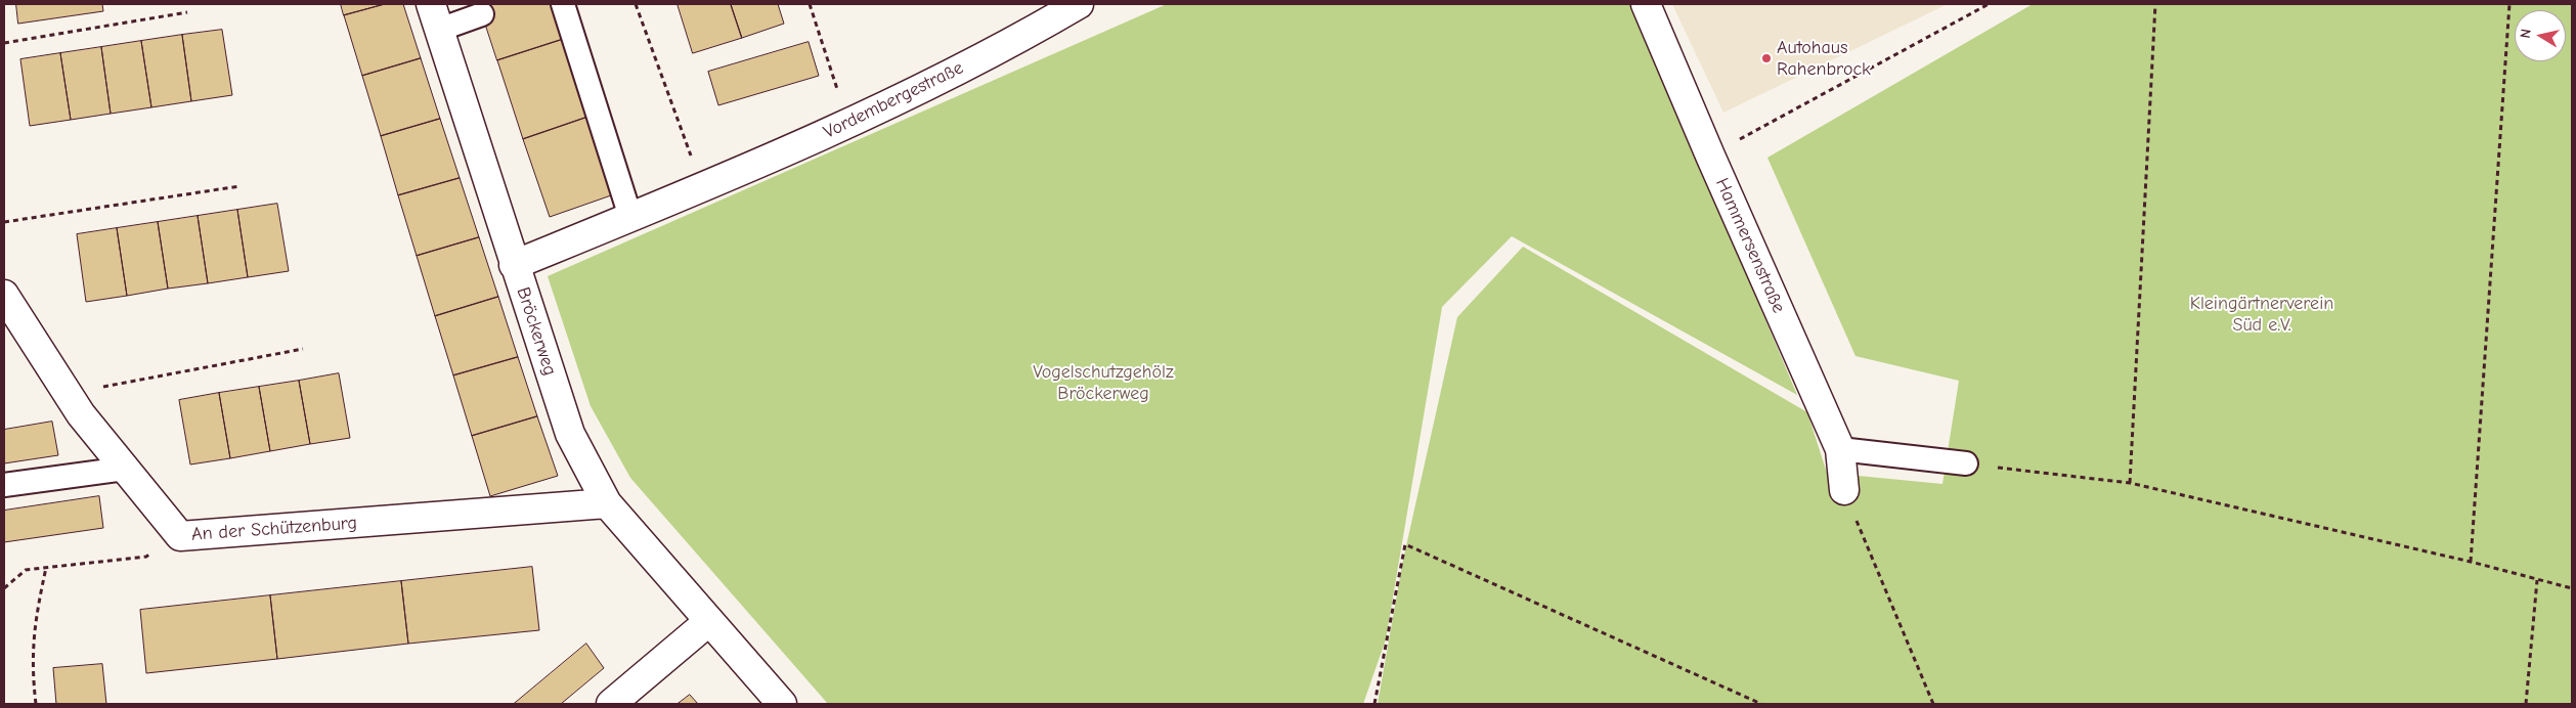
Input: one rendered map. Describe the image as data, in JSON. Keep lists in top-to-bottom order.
{
  "streets": {
    "street": [
      "Vordembergestraße",
      "Hammersenstraße",
      "Bröckerweg",
      "An der Schützenburg"
    ]
  },
  "crossings": [
    ["Vordembergestraße", "Bröckerweg"],
    ["Bröckerweg", "An der Schützenburg"]
  ],
  "parks": ["Kleingärtnerverein Süd e.V.", "Vogelschutzgehölz Bröckerweg"],
  "places": ["Autohaus Rahenbrock"],
  "north": "left"
}
